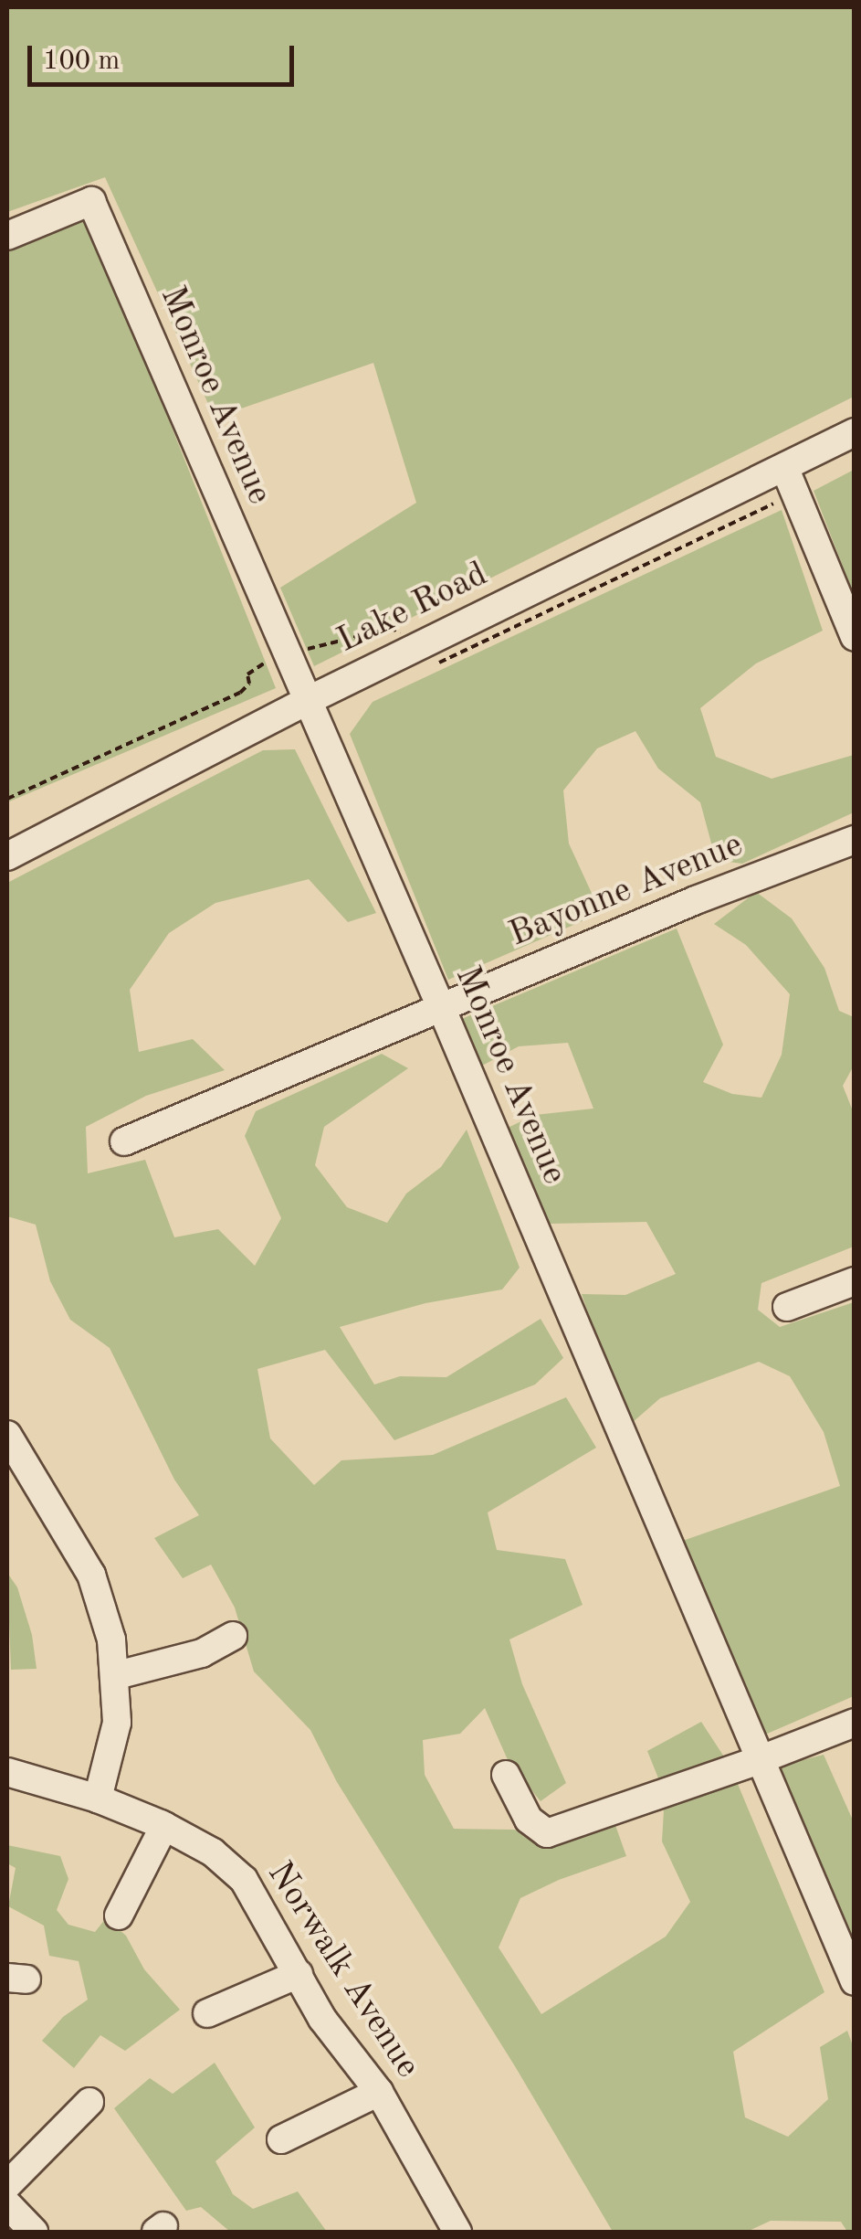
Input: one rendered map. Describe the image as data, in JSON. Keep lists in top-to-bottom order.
{
  "streets": {
    "street": [
      "Monroe Avenue",
      "Lake Road",
      "Bayonne Avenue",
      "Norwalk Avenue"
    ]
  },
  "crossings": [
    ["Monroe Avenue", "Lake Road"],
    ["Monroe Avenue", "Bayonne Avenue"]
  ],
  "scale_bar": "100 m"
}
